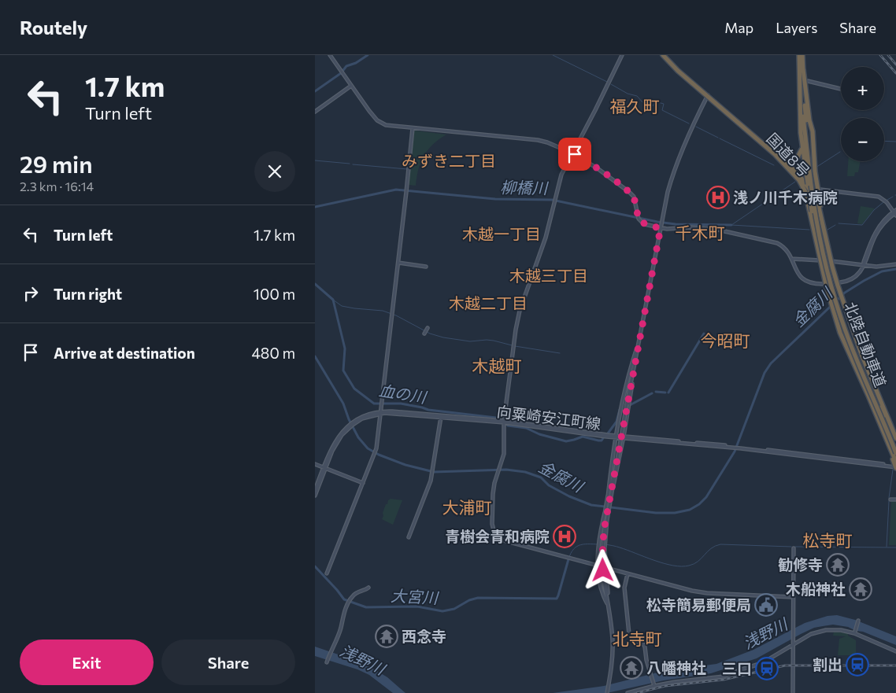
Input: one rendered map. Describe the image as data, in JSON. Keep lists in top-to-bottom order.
{
  "streets": {
    "highway": ["国道8号", "北陸自動車道"],
    "street": ["向粟崎安江町線"]
  },
  "crossings": [
    ["国道8号", "向粟崎安江町線"]
  ],
  "districts": [
    "福久町",
    "みずき二丁目",
    "千木町",
    "木越一丁目",
    "木越三丁目",
    "木越二丁目",
    "今昭町",
    "木越町",
    "大浦町",
    "松寺町",
    "北寺町"
  ],
  "water": [
    "柳橋川",
    "金腐川",
    "血の川",
    "大宮川",
    "浅野川"
  ],
  "places": {
    "hospital": ["浅ノ川千木病院", "青樹会青和病院"],
    "temple": [
      "勧修寺",
      "木船神社",
      "西念寺",
      "八幡神社"
    ],
    "public building": ["松寺簡易郵便局"],
    "station": ["割出", "三口"]
  },
  "page": {
    "header": "Routely",
    "nav": ["Map", "Layers", "Share"],
    "turn": ["1.7 km", "Turn left"],
    "map_buttons": ["+", "−"],
    "heading": ["29 min", "2.3 km · 16:14"],
    "list": [
      {
        "name": "Turn left",
        "value": "1.7 km"
      },
      {
        "name": "Turn right",
        "value": "100 m"
      },
      {
        "name": "Arrive at destination",
        "value": "480 m"
      }
    ],
    "buttons": ["Exit", "Share"]
  }
}
